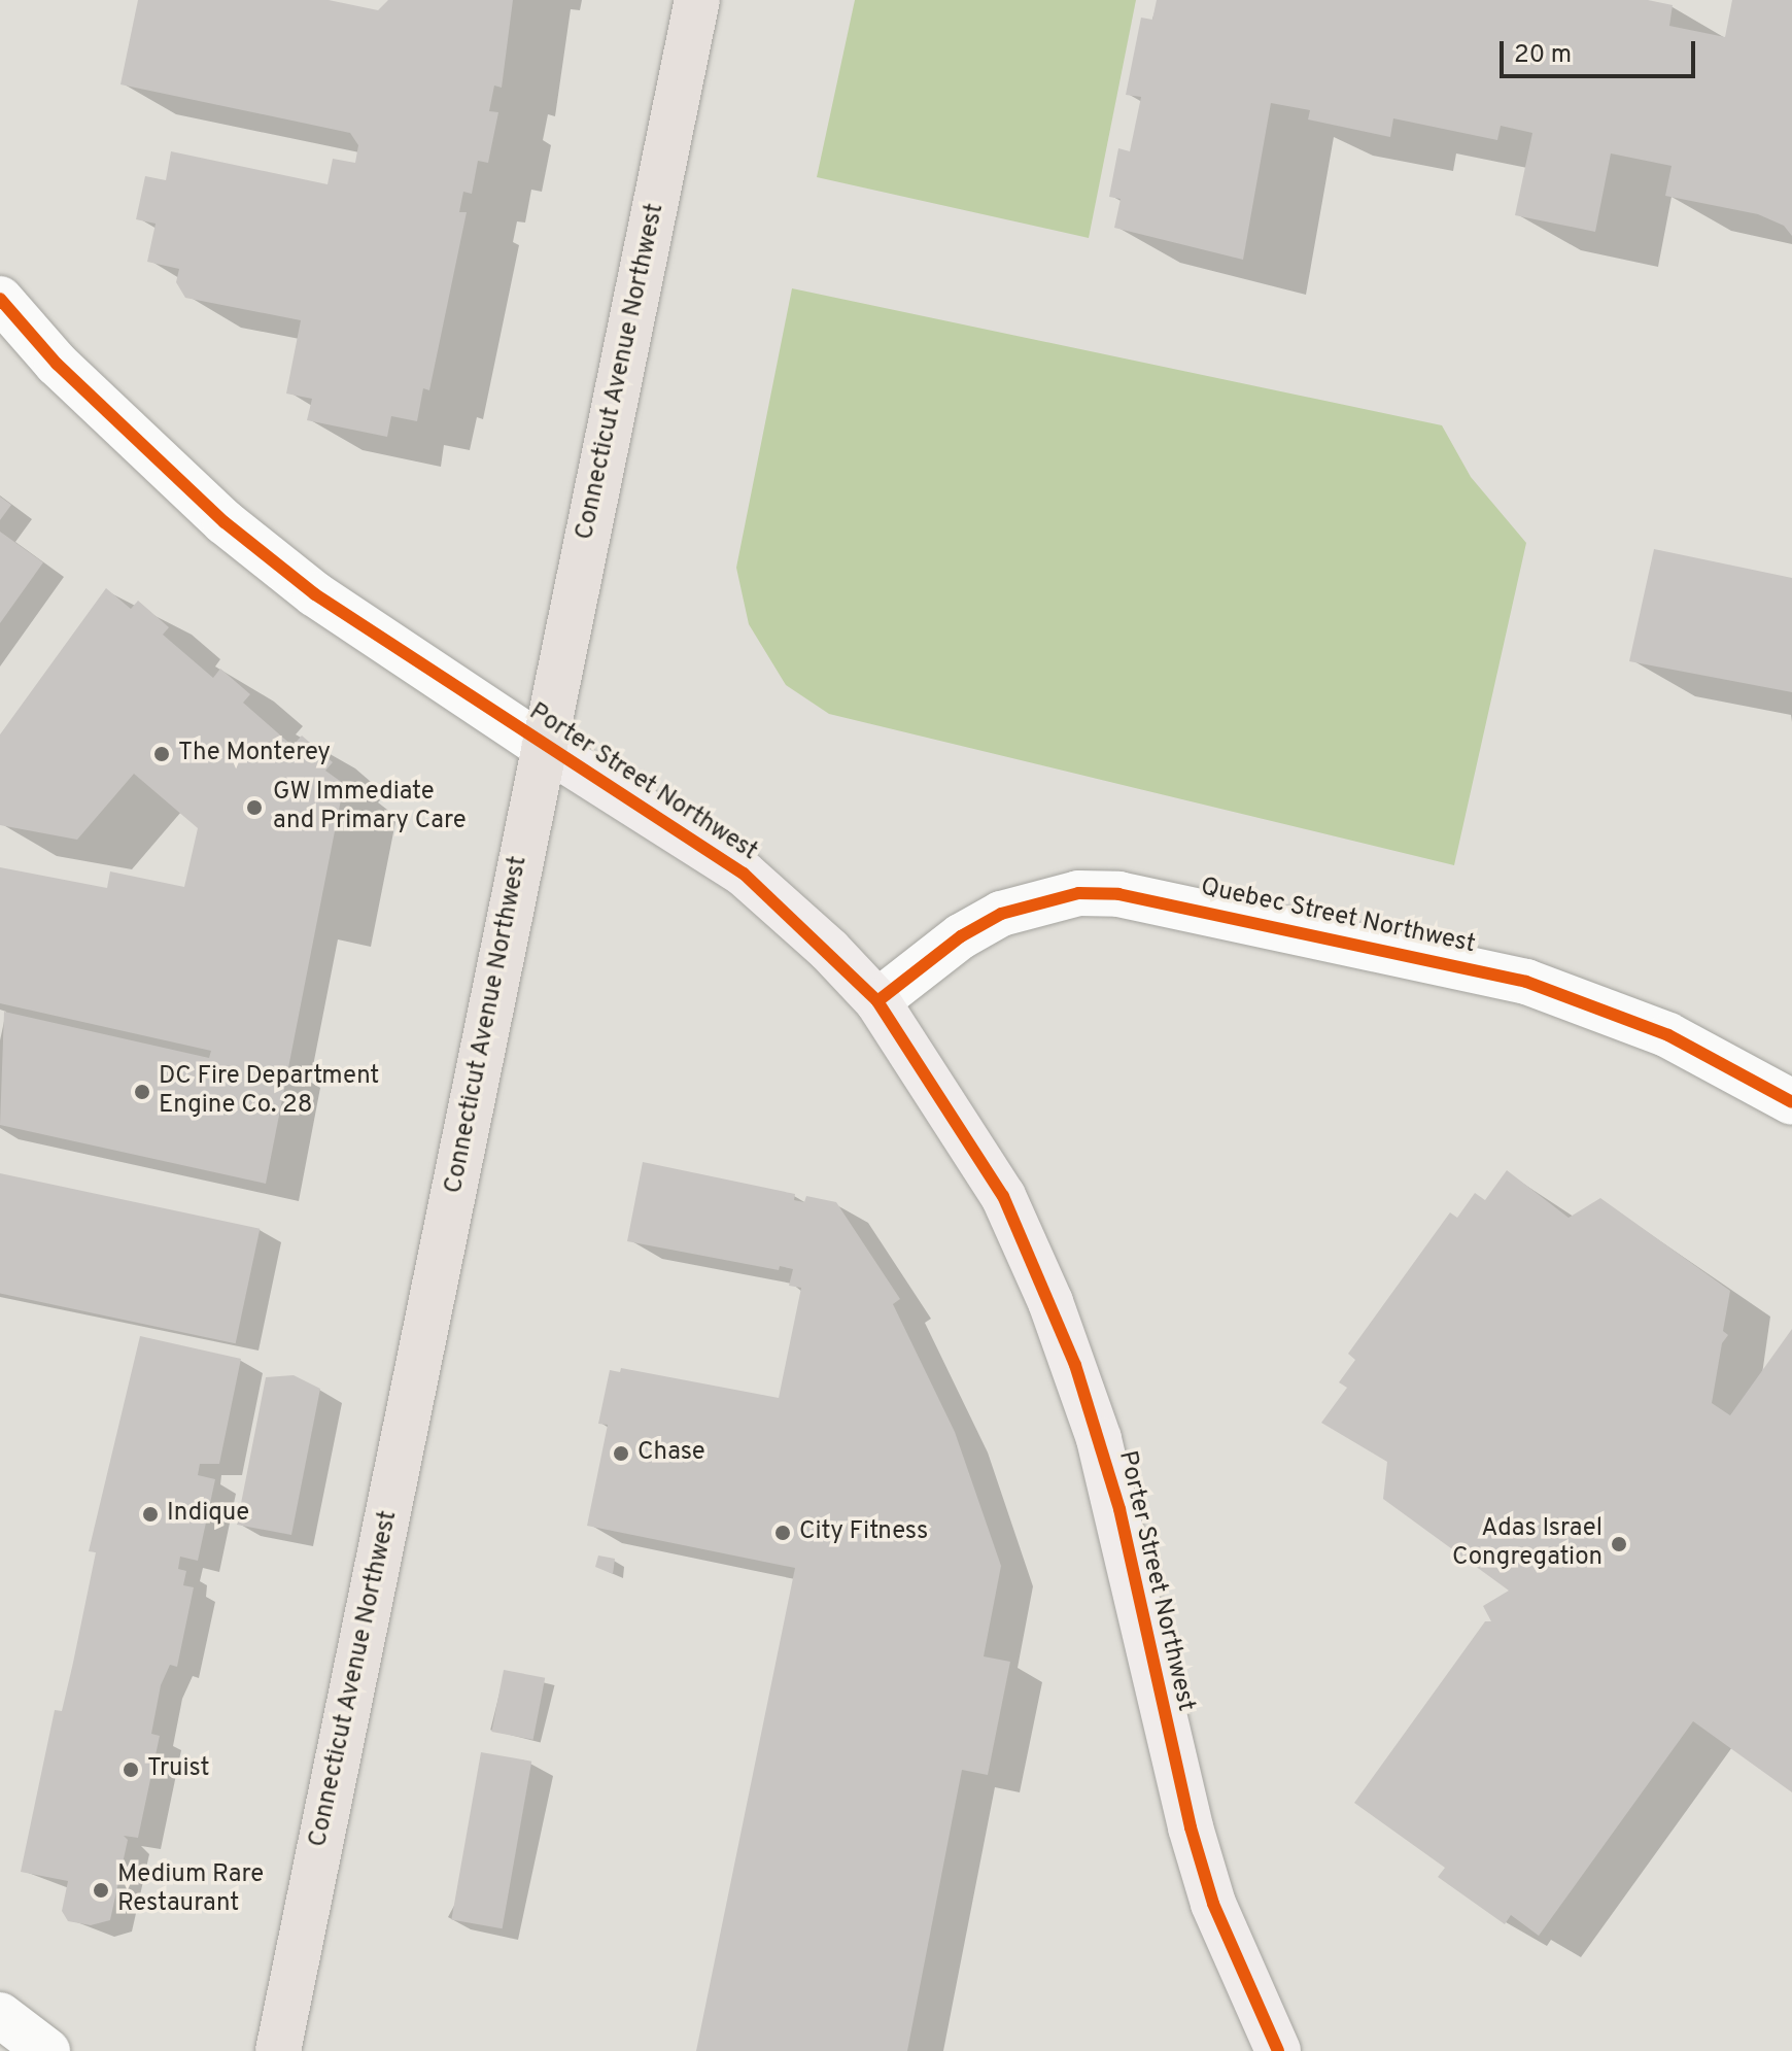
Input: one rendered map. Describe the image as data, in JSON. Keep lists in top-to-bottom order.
{
  "streets": {
    "main road": ["Connecticut Avenue Northwest", "Porter Street Northwest"],
    "street": ["Quebec Street Northwest"]
  },
  "crossings": [
    ["Connecticut Avenue Northwest", "Porter Street Northwest"],
    ["Porter Street Northwest", "Quebec Street Northwest"]
  ],
  "places": [
    "The Monterey",
    "GW Immediate and Primary Care",
    "DC Fire Department Engine Co. 28",
    "Chase",
    "Indique",
    "City Fitness",
    "Adas Israel Congregation",
    "Truist",
    "Medium Rare Restaurant"
  ],
  "scale_bar": "20 m"
}
